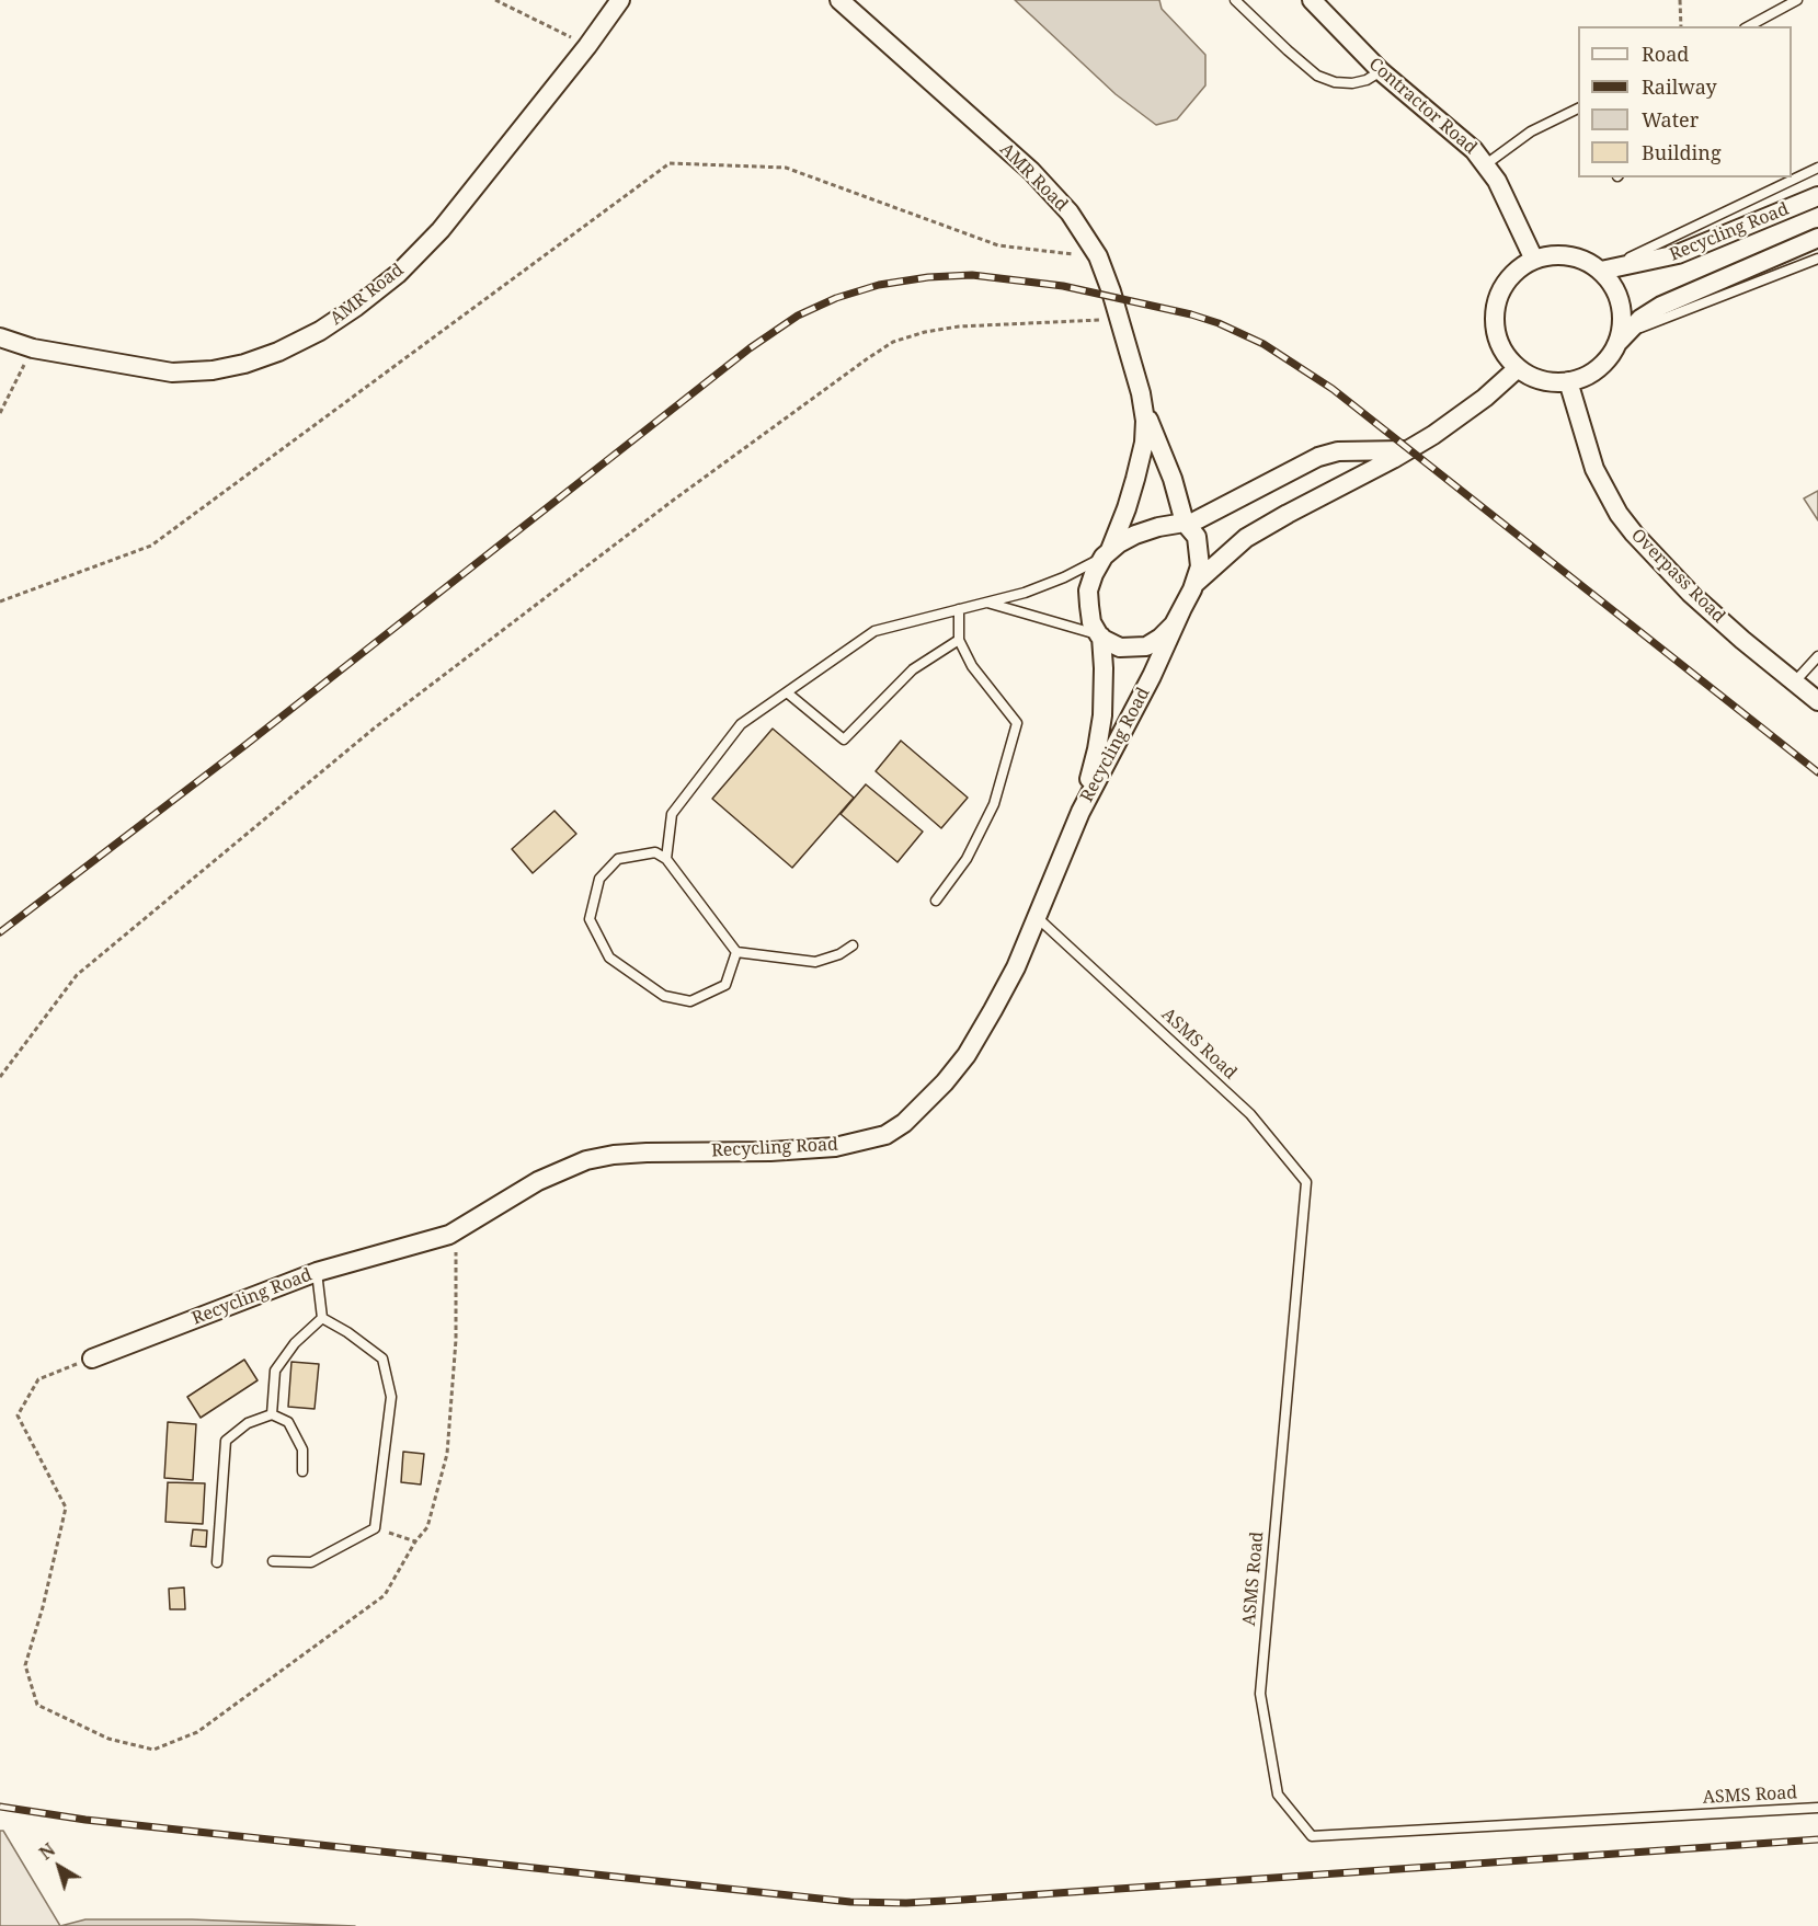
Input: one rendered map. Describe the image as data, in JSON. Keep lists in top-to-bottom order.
{
  "streets": {
    "street": [
      "Contractor Road",
      "AMR Road",
      "Recycling Road",
      "Overpass Road"
    ],
    "lane": ["ASMS Road"]
  },
  "crossings": [
    ["Contractor Road", "Recycling Road"],
    ["Contractor Road", "Overpass Road"],
    ["AMR Road", "Recycling Road"],
    ["Recycling Road", "Overpass Road"],
    ["Recycling Road", "ASMS Road"]
  ],
  "legend": [
    "Road",
    "Railway",
    "Water",
    "Building"
  ],
  "north": "top left"
}
